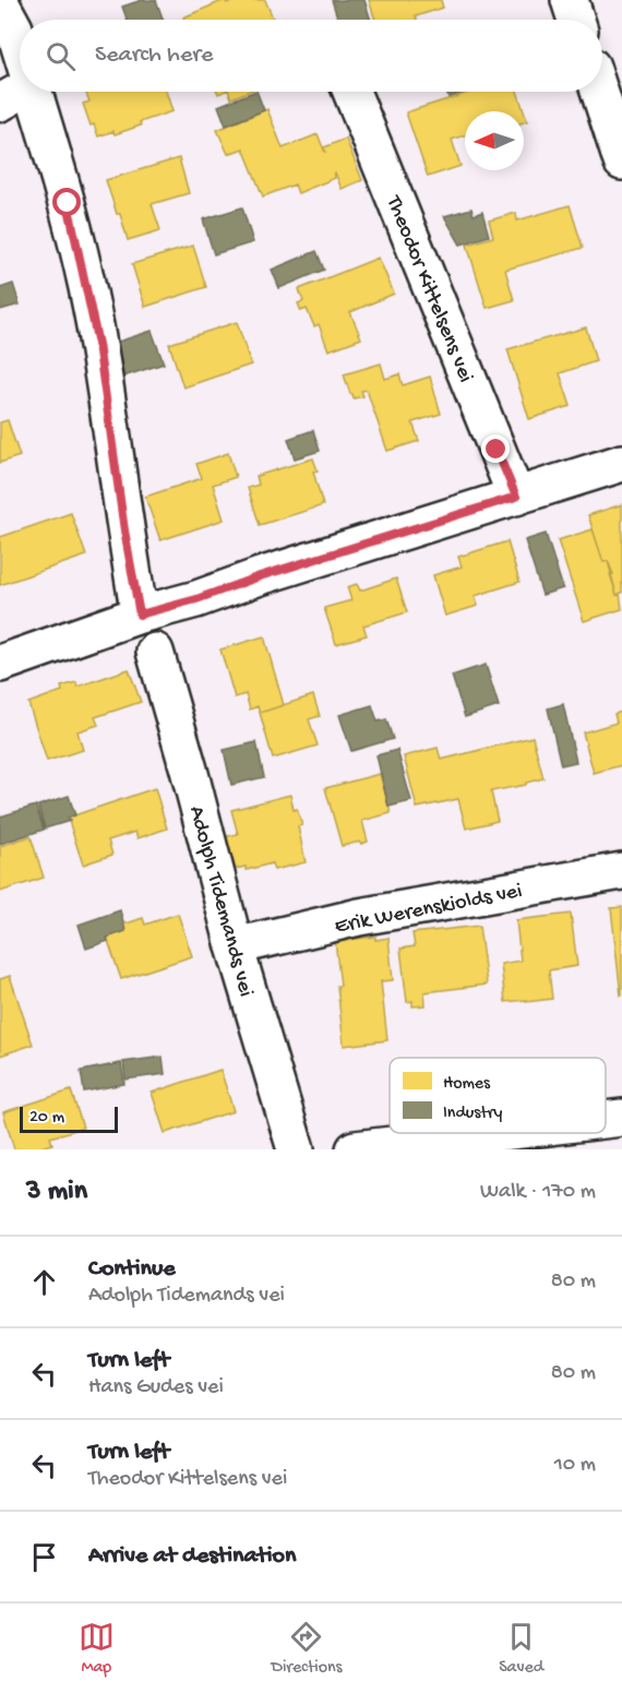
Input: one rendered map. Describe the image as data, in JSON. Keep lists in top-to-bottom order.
{
  "streets": {
    "street": ["Theodor Kittelsens vei", "Adolph Tidemands vei", "Erik Werenskiolds vei"]
  },
  "crossings": [
    ["Adolph Tidemands vei", "Erik Werenskiolds vei"]
  ],
  "legend": ["Homes", "Industry"],
  "scale_bar": "20 m",
  "north": "left",
  "page": {
    "search": "Search here",
    "scale": "20 m",
    "heading": ["3 min", "Walk · 170 m"],
    "list": [
      ["Continue", "Adolph Tidemands vei", "80 m"],
      ["Turn left", "Hans Gudes vei", "80 m"],
      ["Turn left", "Theodor Kittelsens vei", "10 m"],
      "Arrive at destination"
    ],
    "nav": ["Map", "Directions", "Saved"]
  }
}
